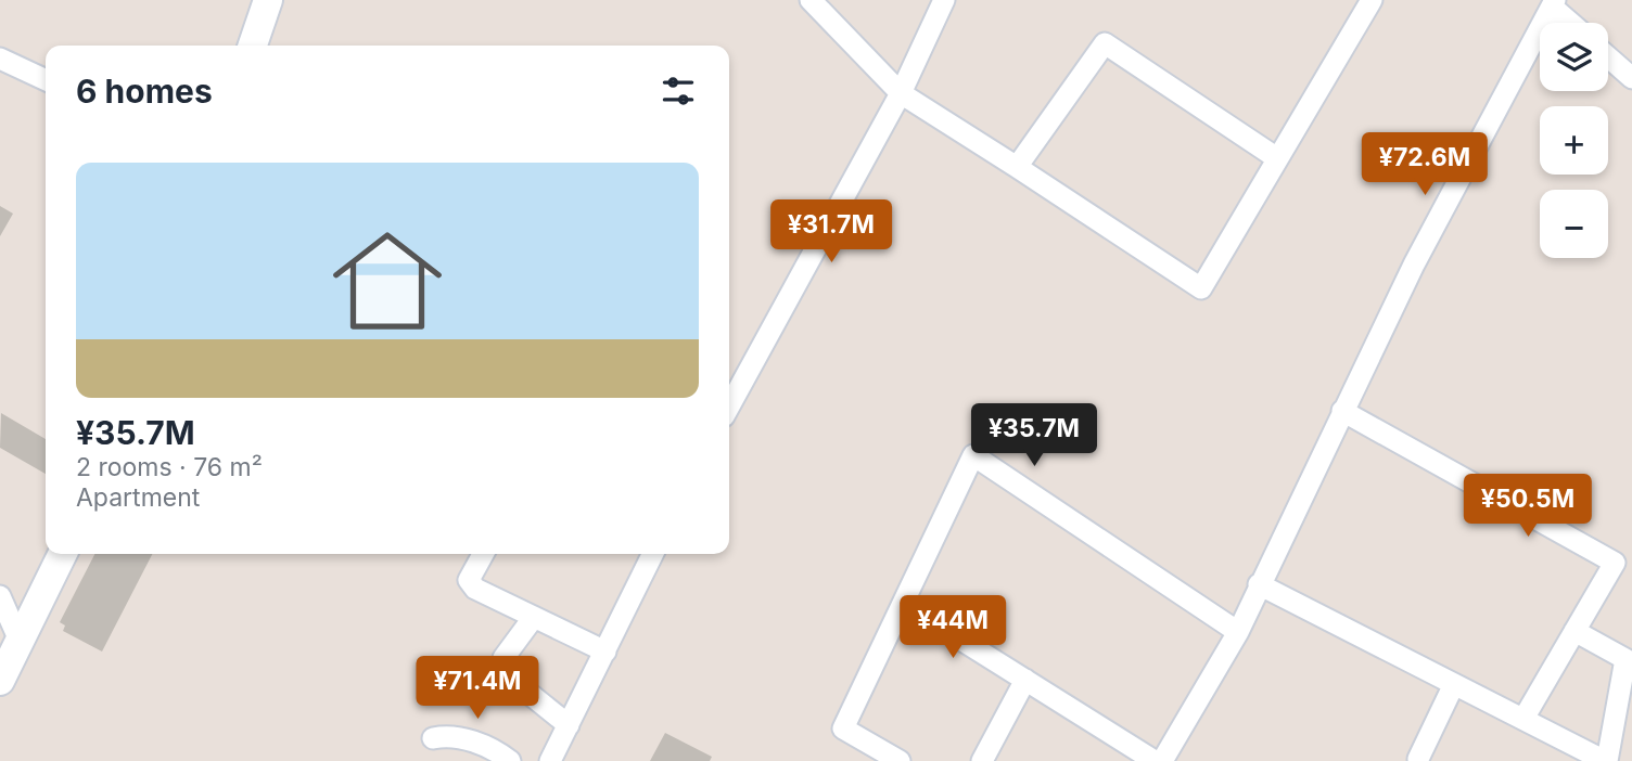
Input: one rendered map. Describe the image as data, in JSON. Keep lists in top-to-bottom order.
{
  "page": {
    "map_buttons": ["+", "−"],
    "heading": "6 homes",
    "price": [
      "¥72.6M",
      "¥31.7M",
      "¥35.7M",
      "¥50.5M",
      "¥44M",
      "¥71.4M"
    ],
    "list": [
      {
        "name": "¥35.7M",
        "note": "2 rooms · 76 m² · Apartment"
      }
    ]
  }
}
